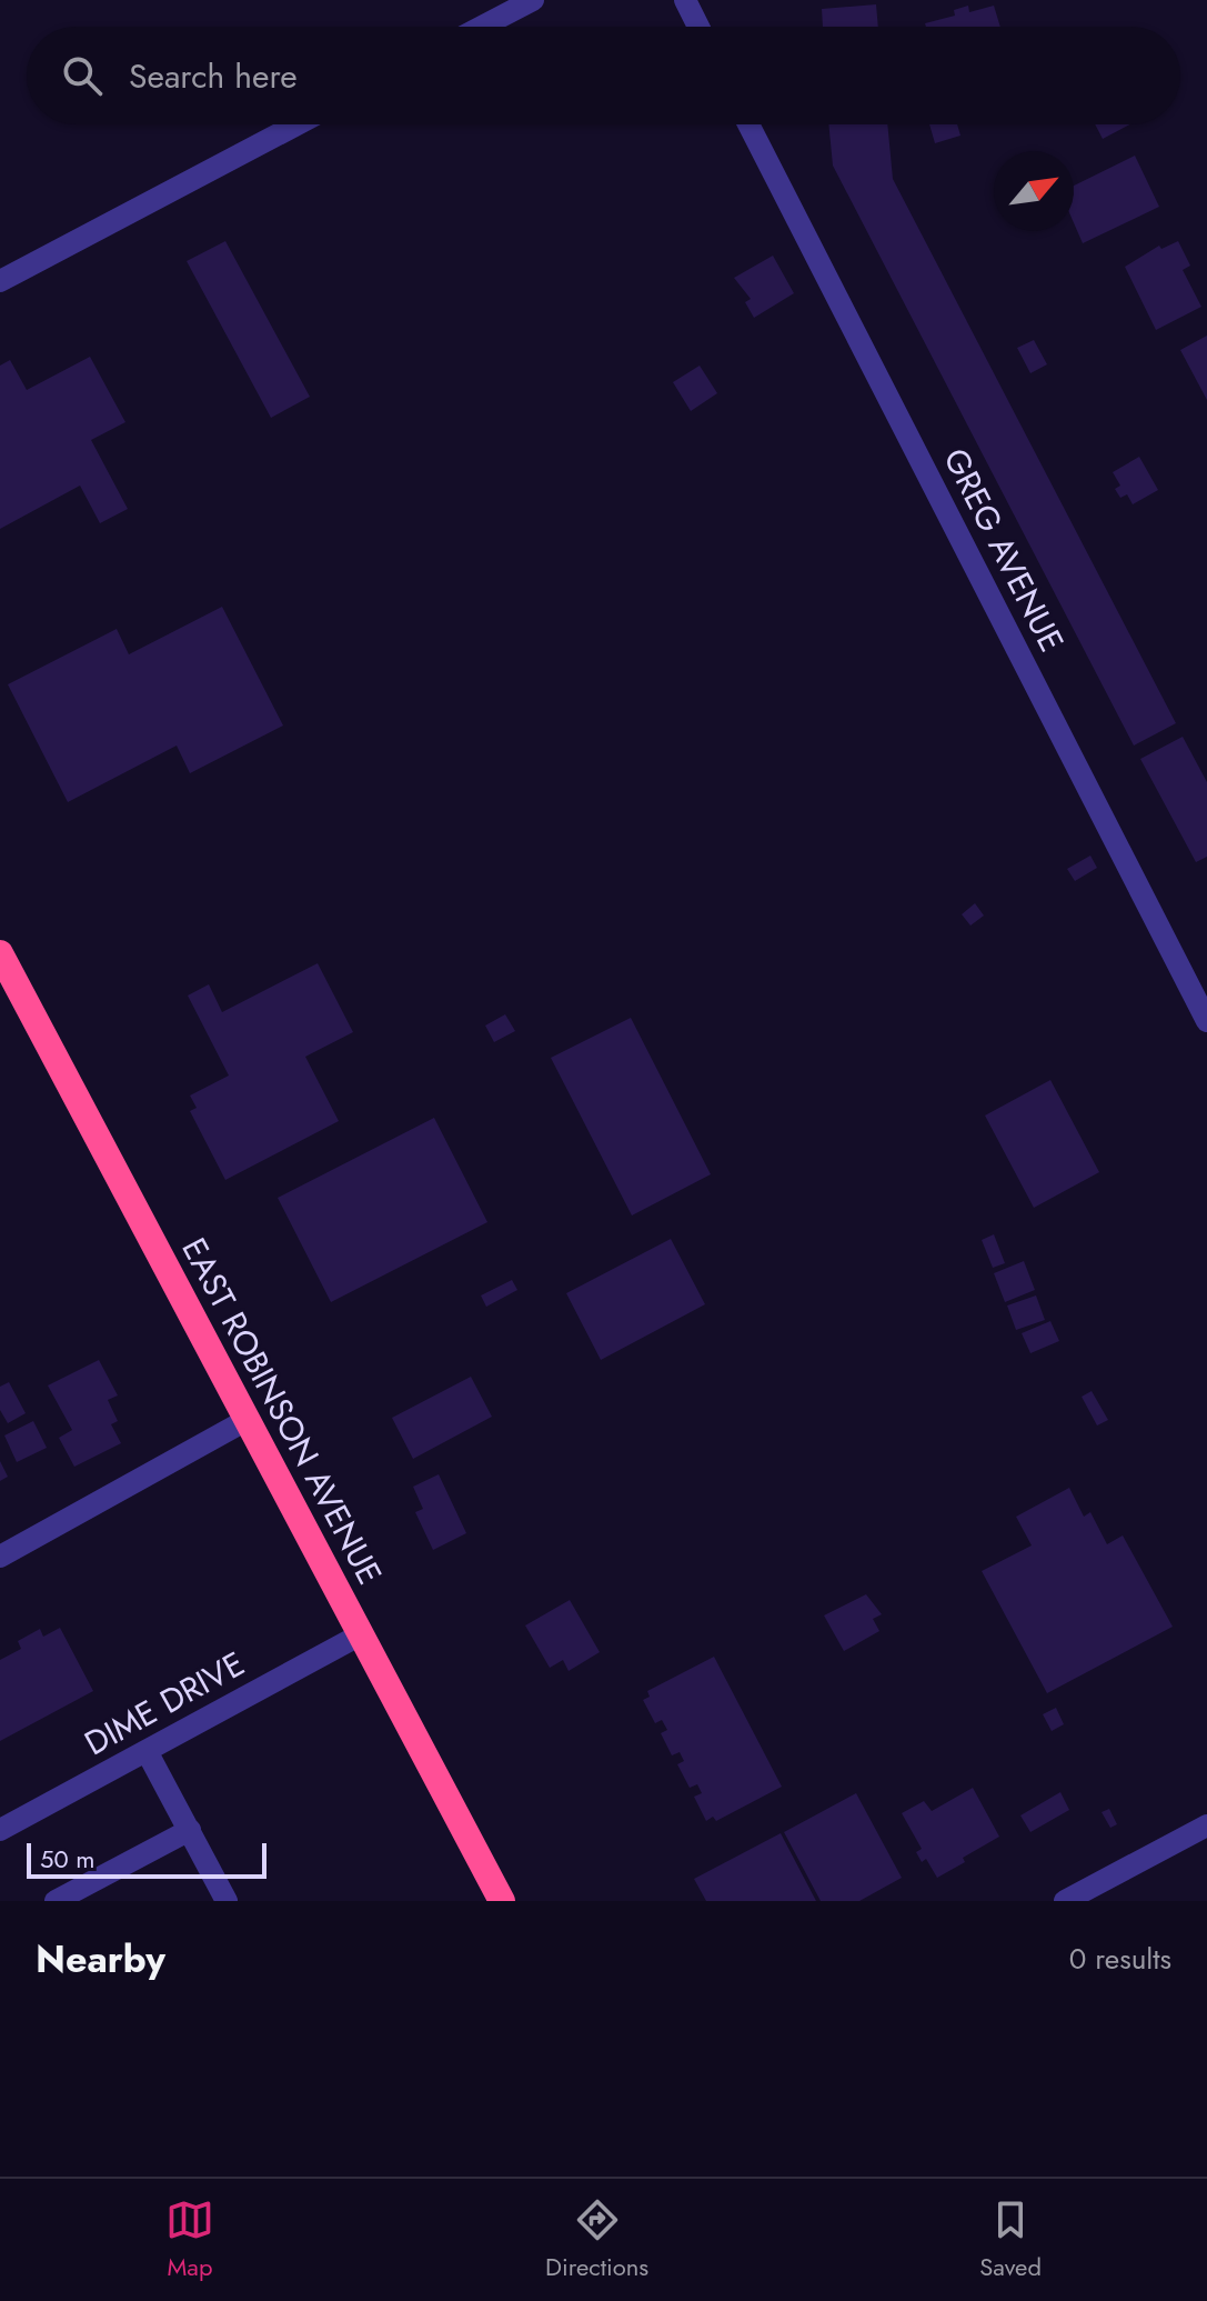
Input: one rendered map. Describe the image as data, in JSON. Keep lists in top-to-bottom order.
{
  "streets": {
    "highway": ["EAST ROBINSON AVENUE"],
    "street": ["GREG AVENUE", "DIME DRIVE"]
  },
  "crossings": [
    ["EAST ROBINSON AVENUE", "DIME DRIVE"]
  ],
  "scale_bar": "50 m",
  "north": "top right",
  "page": {
    "search": "Search here",
    "scale": "50 m",
    "heading": ["Nearby", "0 results"],
    "nav": ["Map", "Directions", "Saved"]
  }
}
